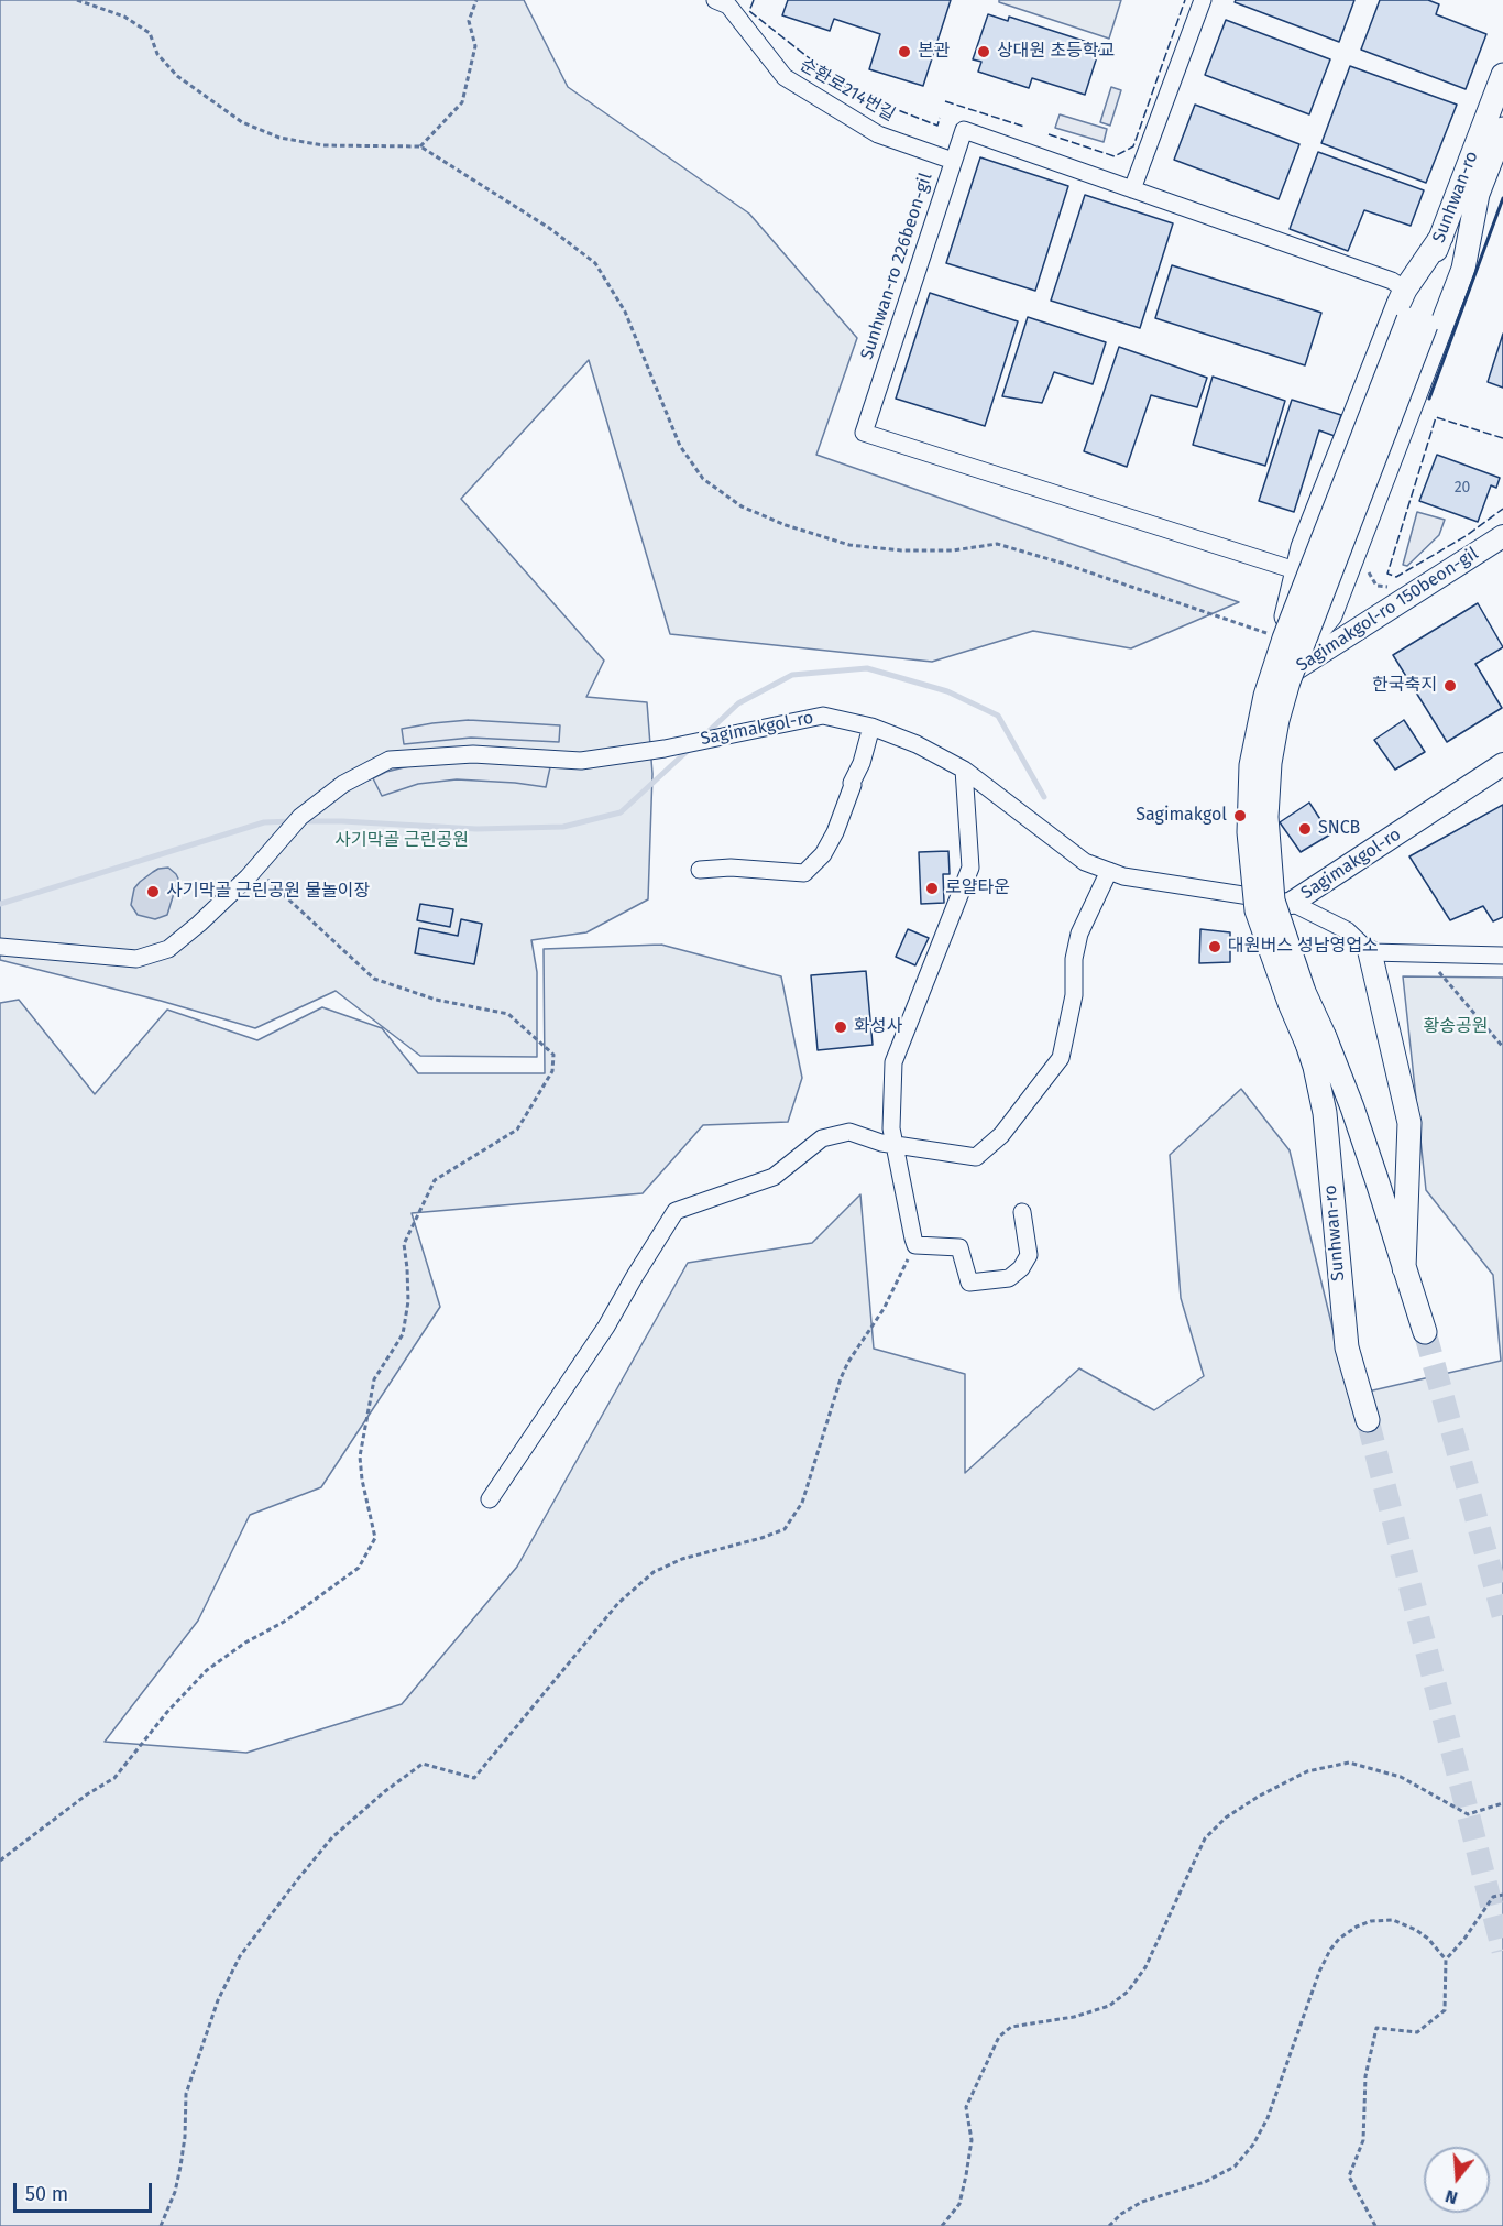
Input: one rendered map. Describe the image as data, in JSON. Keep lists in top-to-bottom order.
{
  "streets": {
    "main road": ["Sunhwan-ro"],
    "street": [
      "순환로214번길",
      "Sunhwan-ro 226beon-gil",
      "Sagimakgol-ro 150beon-gil",
      "Sagimakgol-ro"
    ]
  },
  "crossings": [
    ["순환로214번길", "Sunhwan-ro 226beon-gil"]
  ],
  "parks": ["사기막골 근린공원", "황송공원"],
  "places": [
    "본관",
    "상대원 초등학교",
    "한국축지",
    "Sagimakgol",
    "SNCB",
    "로얄타운",
    "사기막골 근린공원 물놀이장",
    "대원버스 성남영업소",
    "화성사"
  ],
  "house_numbers": ["20"],
  "scale_bar": "50 m",
  "north": "bottom"
}
